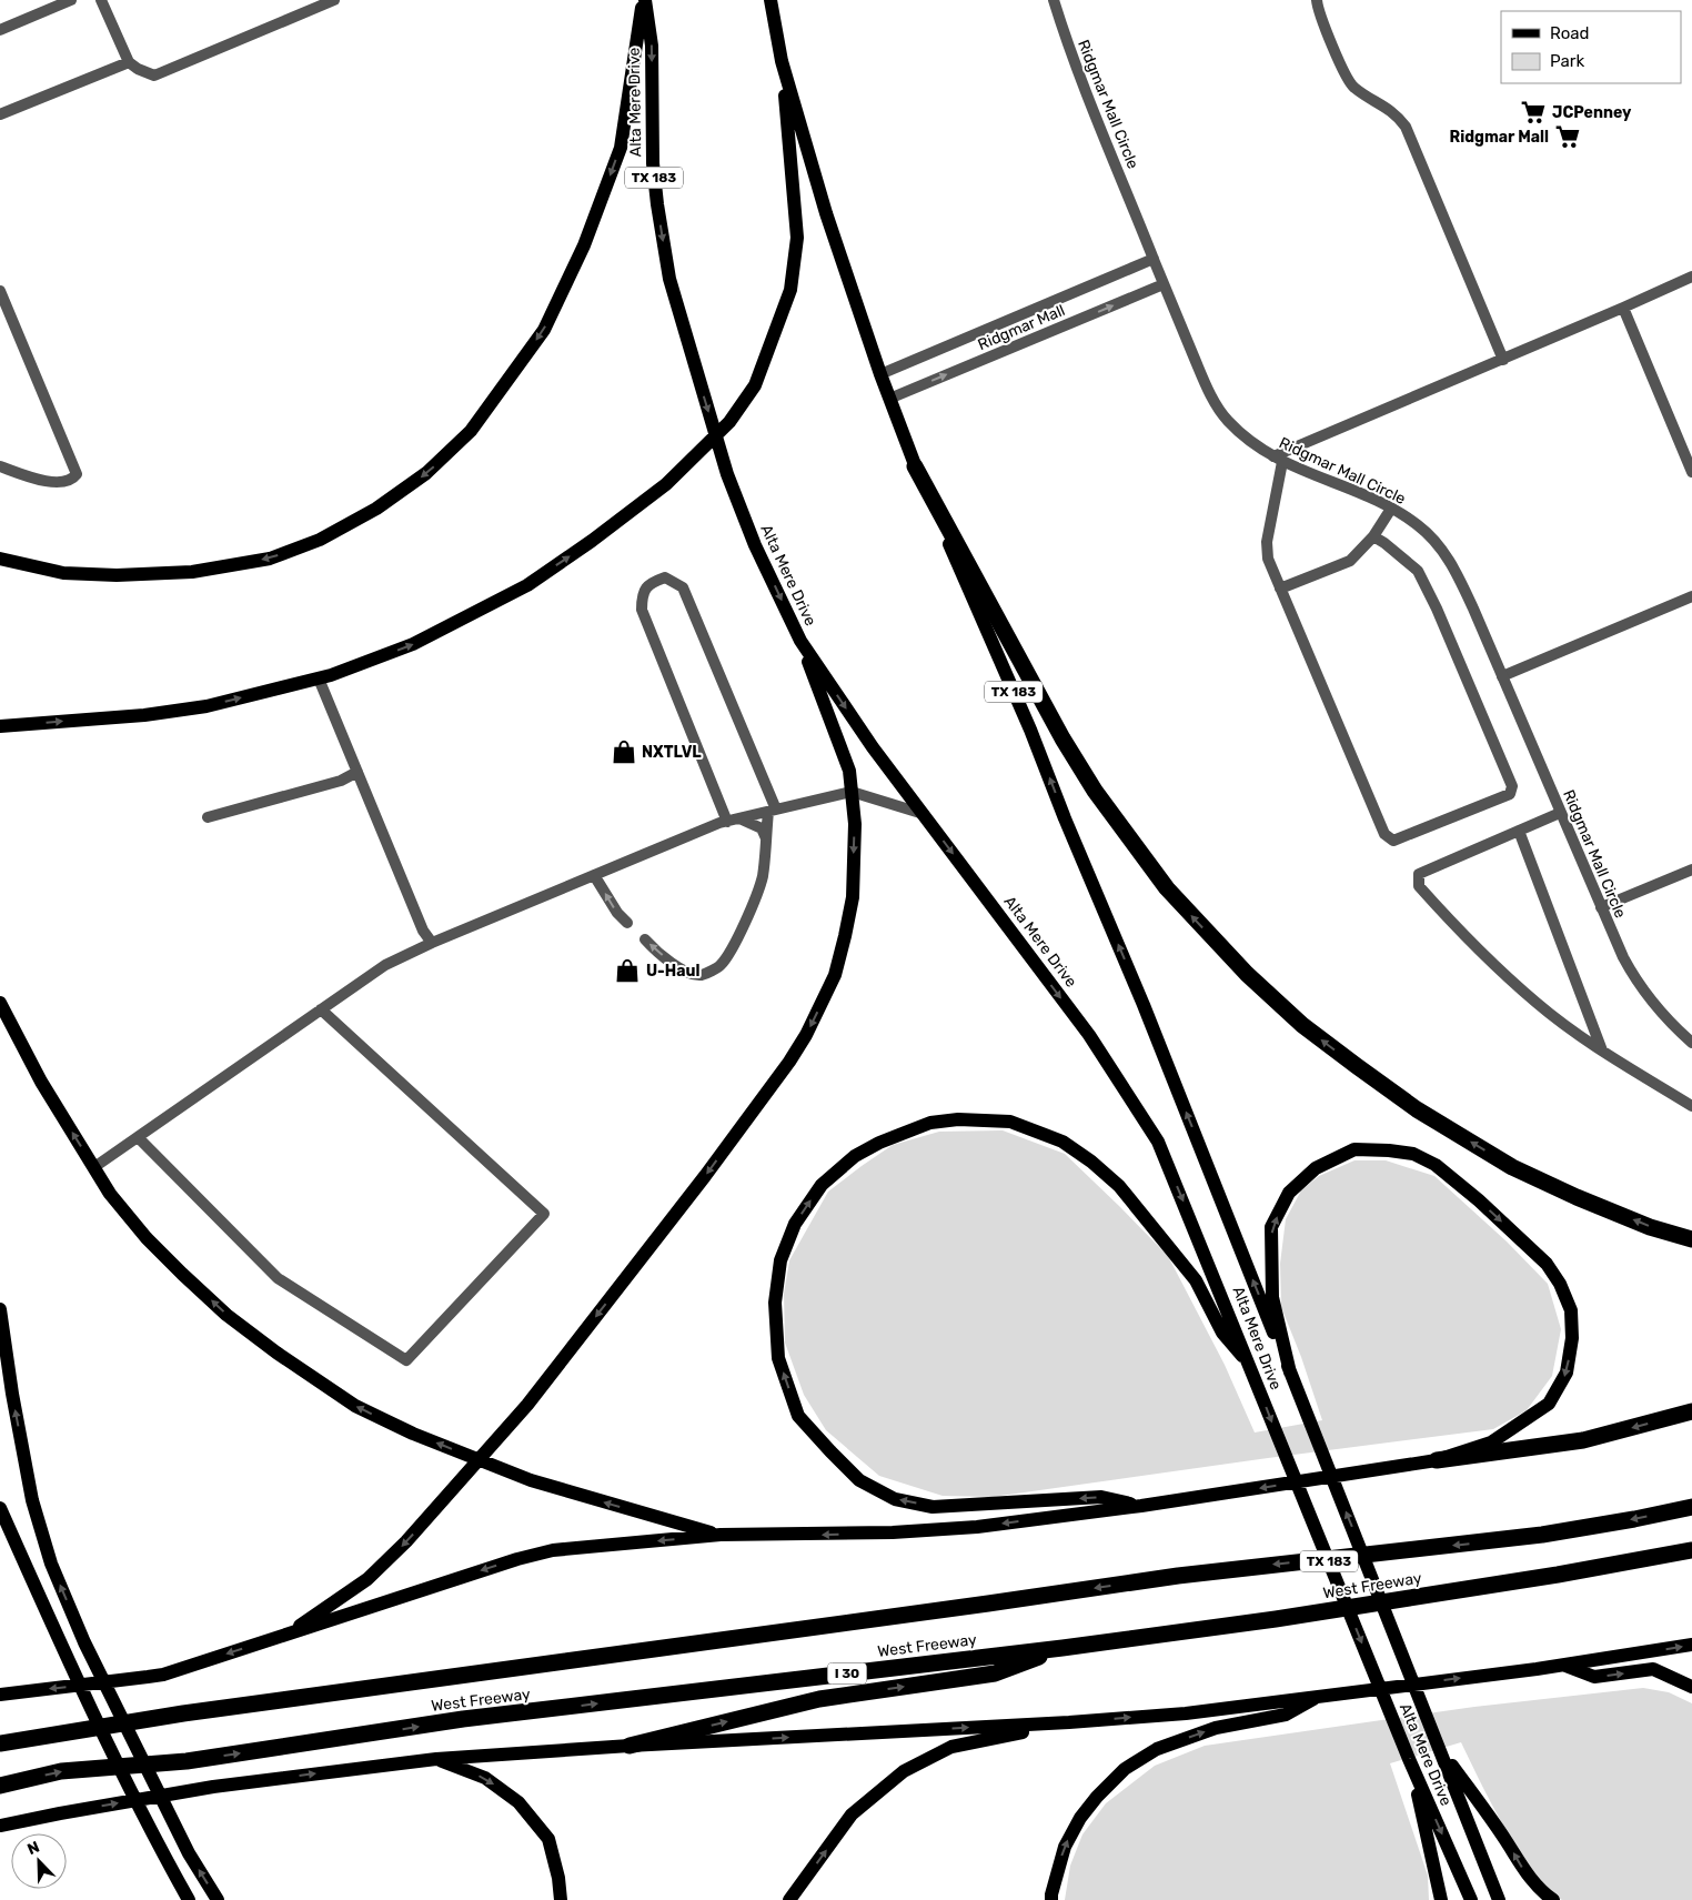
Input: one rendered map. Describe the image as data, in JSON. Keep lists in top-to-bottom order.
{
  "streets": {
    "highway": ["West Freeway", "I 30"],
    "main road": ["Alta Mere Drive", "TX 183"],
    "street": ["Ridgmar Mall Circle", "Ridgmar Mall"]
  },
  "crossings": [
    ["Alta Mere Drive", "Ridgmar Mall"],
    ["Ridgmar Mall Circle", "Ridgmar Mall"]
  ],
  "places": {
    "supermarket": ["JCPenney", "Ridgmar Mall"],
    "shop": ["NXTLVL", "U-Haul"]
  },
  "legend": ["Road", "Park"],
  "north": "top left"
}
